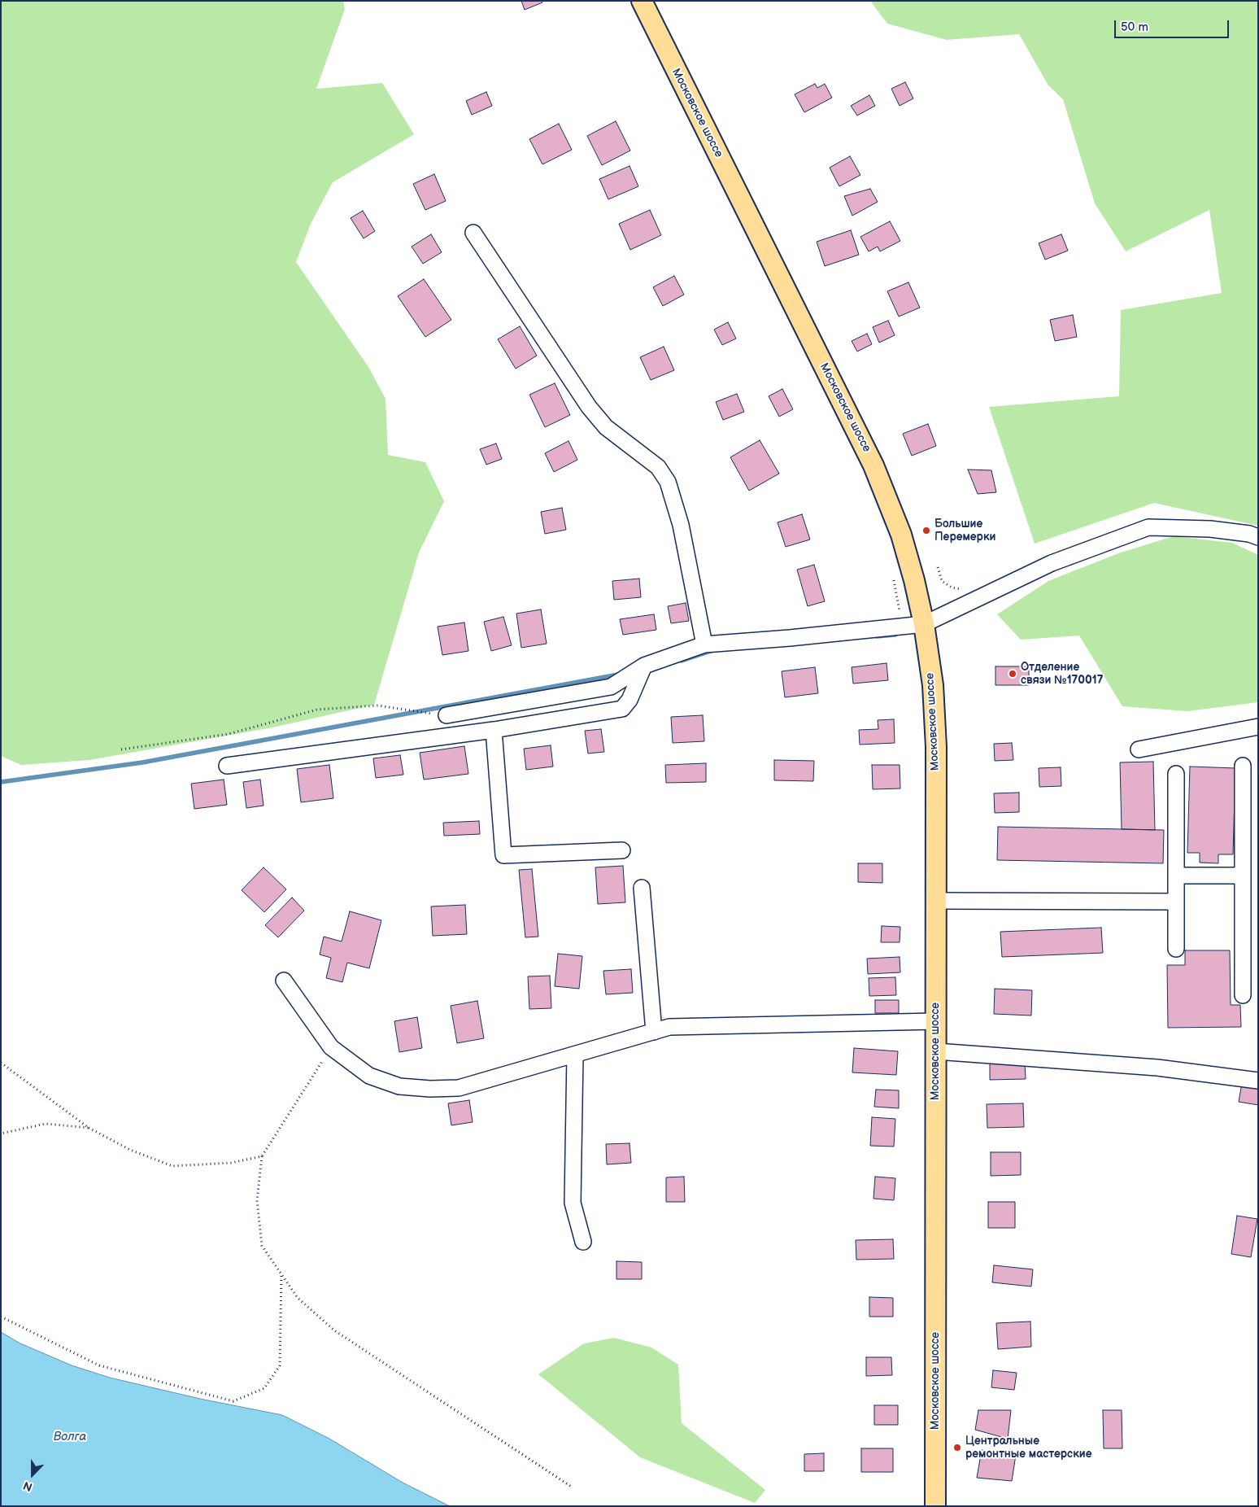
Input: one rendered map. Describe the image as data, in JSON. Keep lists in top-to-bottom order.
{
  "streets": {
    "main road": ["Московское шоссе"]
  },
  "water": ["Волга"],
  "places": ["Большие Перемерки", "Отделение связи №170017", "Центральные ремонтные мастерские"],
  "scale_bar": "50 m",
  "north": "bottom"
}
